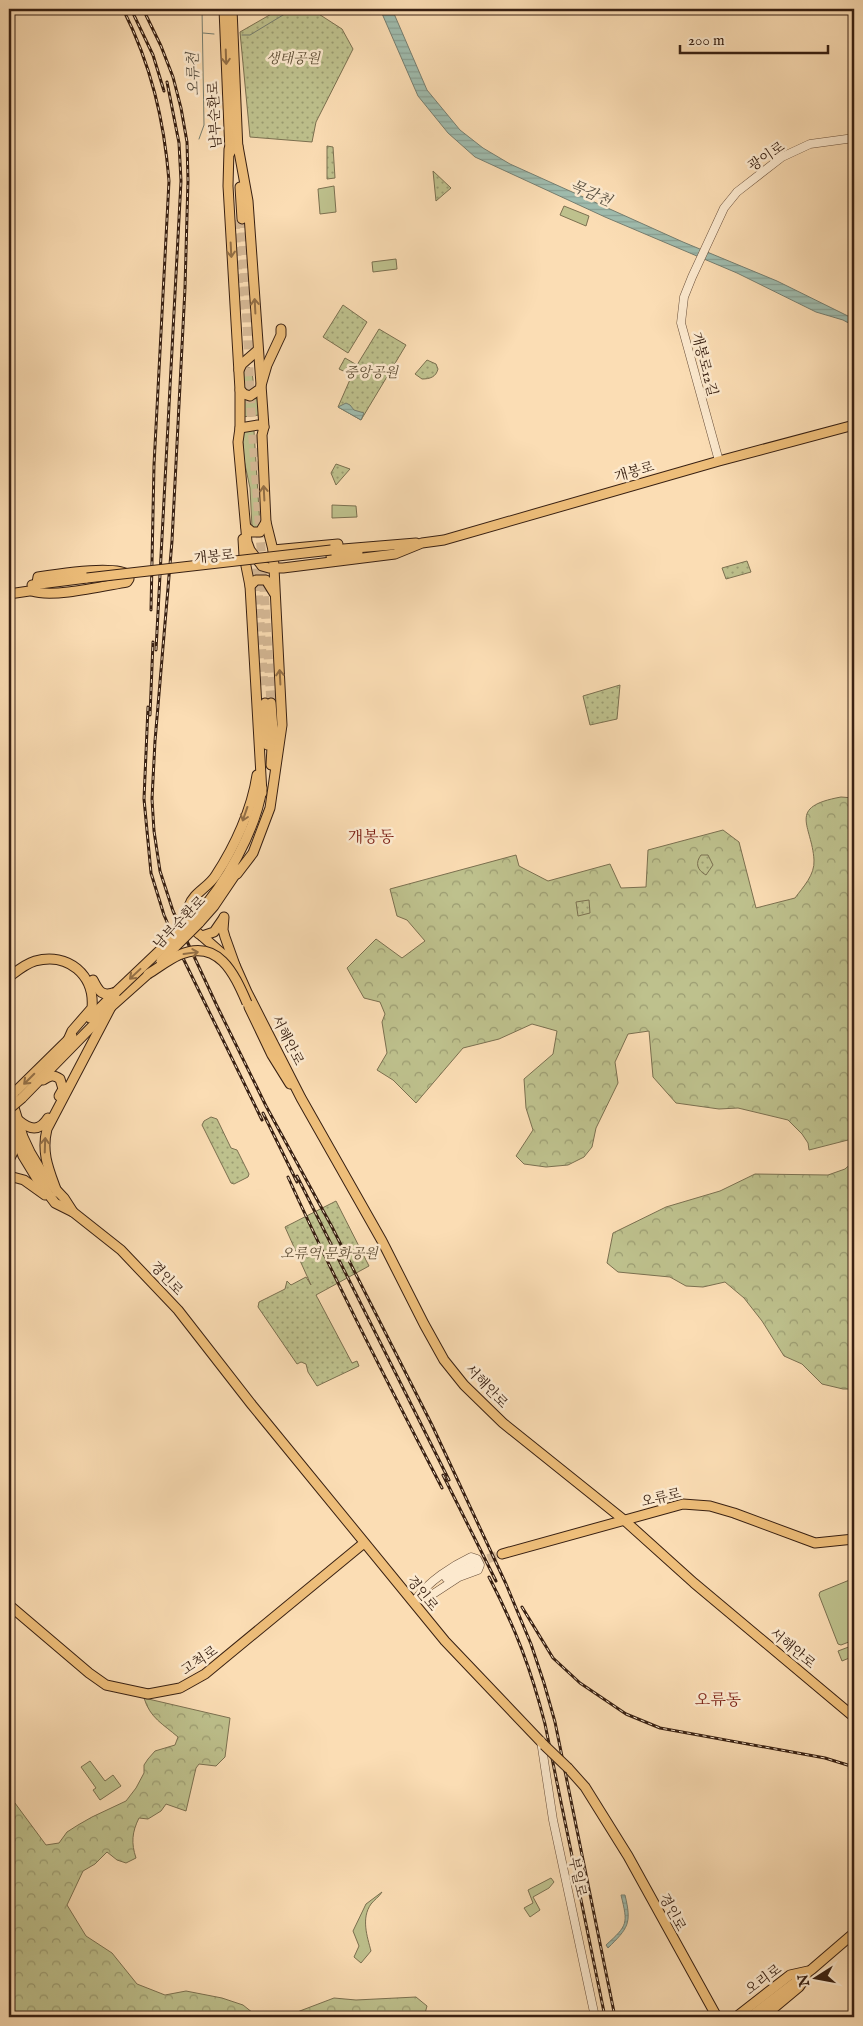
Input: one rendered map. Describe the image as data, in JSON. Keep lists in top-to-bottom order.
{
  "streets": {
    "main road": [
      "남부순환로",
      "개봉로",
      "서해안로",
      "경인로",
      "오류로",
      "고척로",
      "오리로"
    ],
    "street": ["광이로", "개봉로12길", "부일로"]
  },
  "crossings": [
    ["남부순환로", "경인로"],
    ["광이로", "개봉로12길"],
    ["개봉로12길", "개봉로"],
    ["서해안로", "오류로"],
    ["경인로", "고척로"],
    ["경인로", "부일로"]
  ],
  "districts": ["개봉동", "오류동"],
  "water": ["오류천", "목감천"],
  "parks": ["생태공원", "중앙공원", "오류역 문화공원"],
  "scale_bar": "200 m",
  "north": "left"
}
